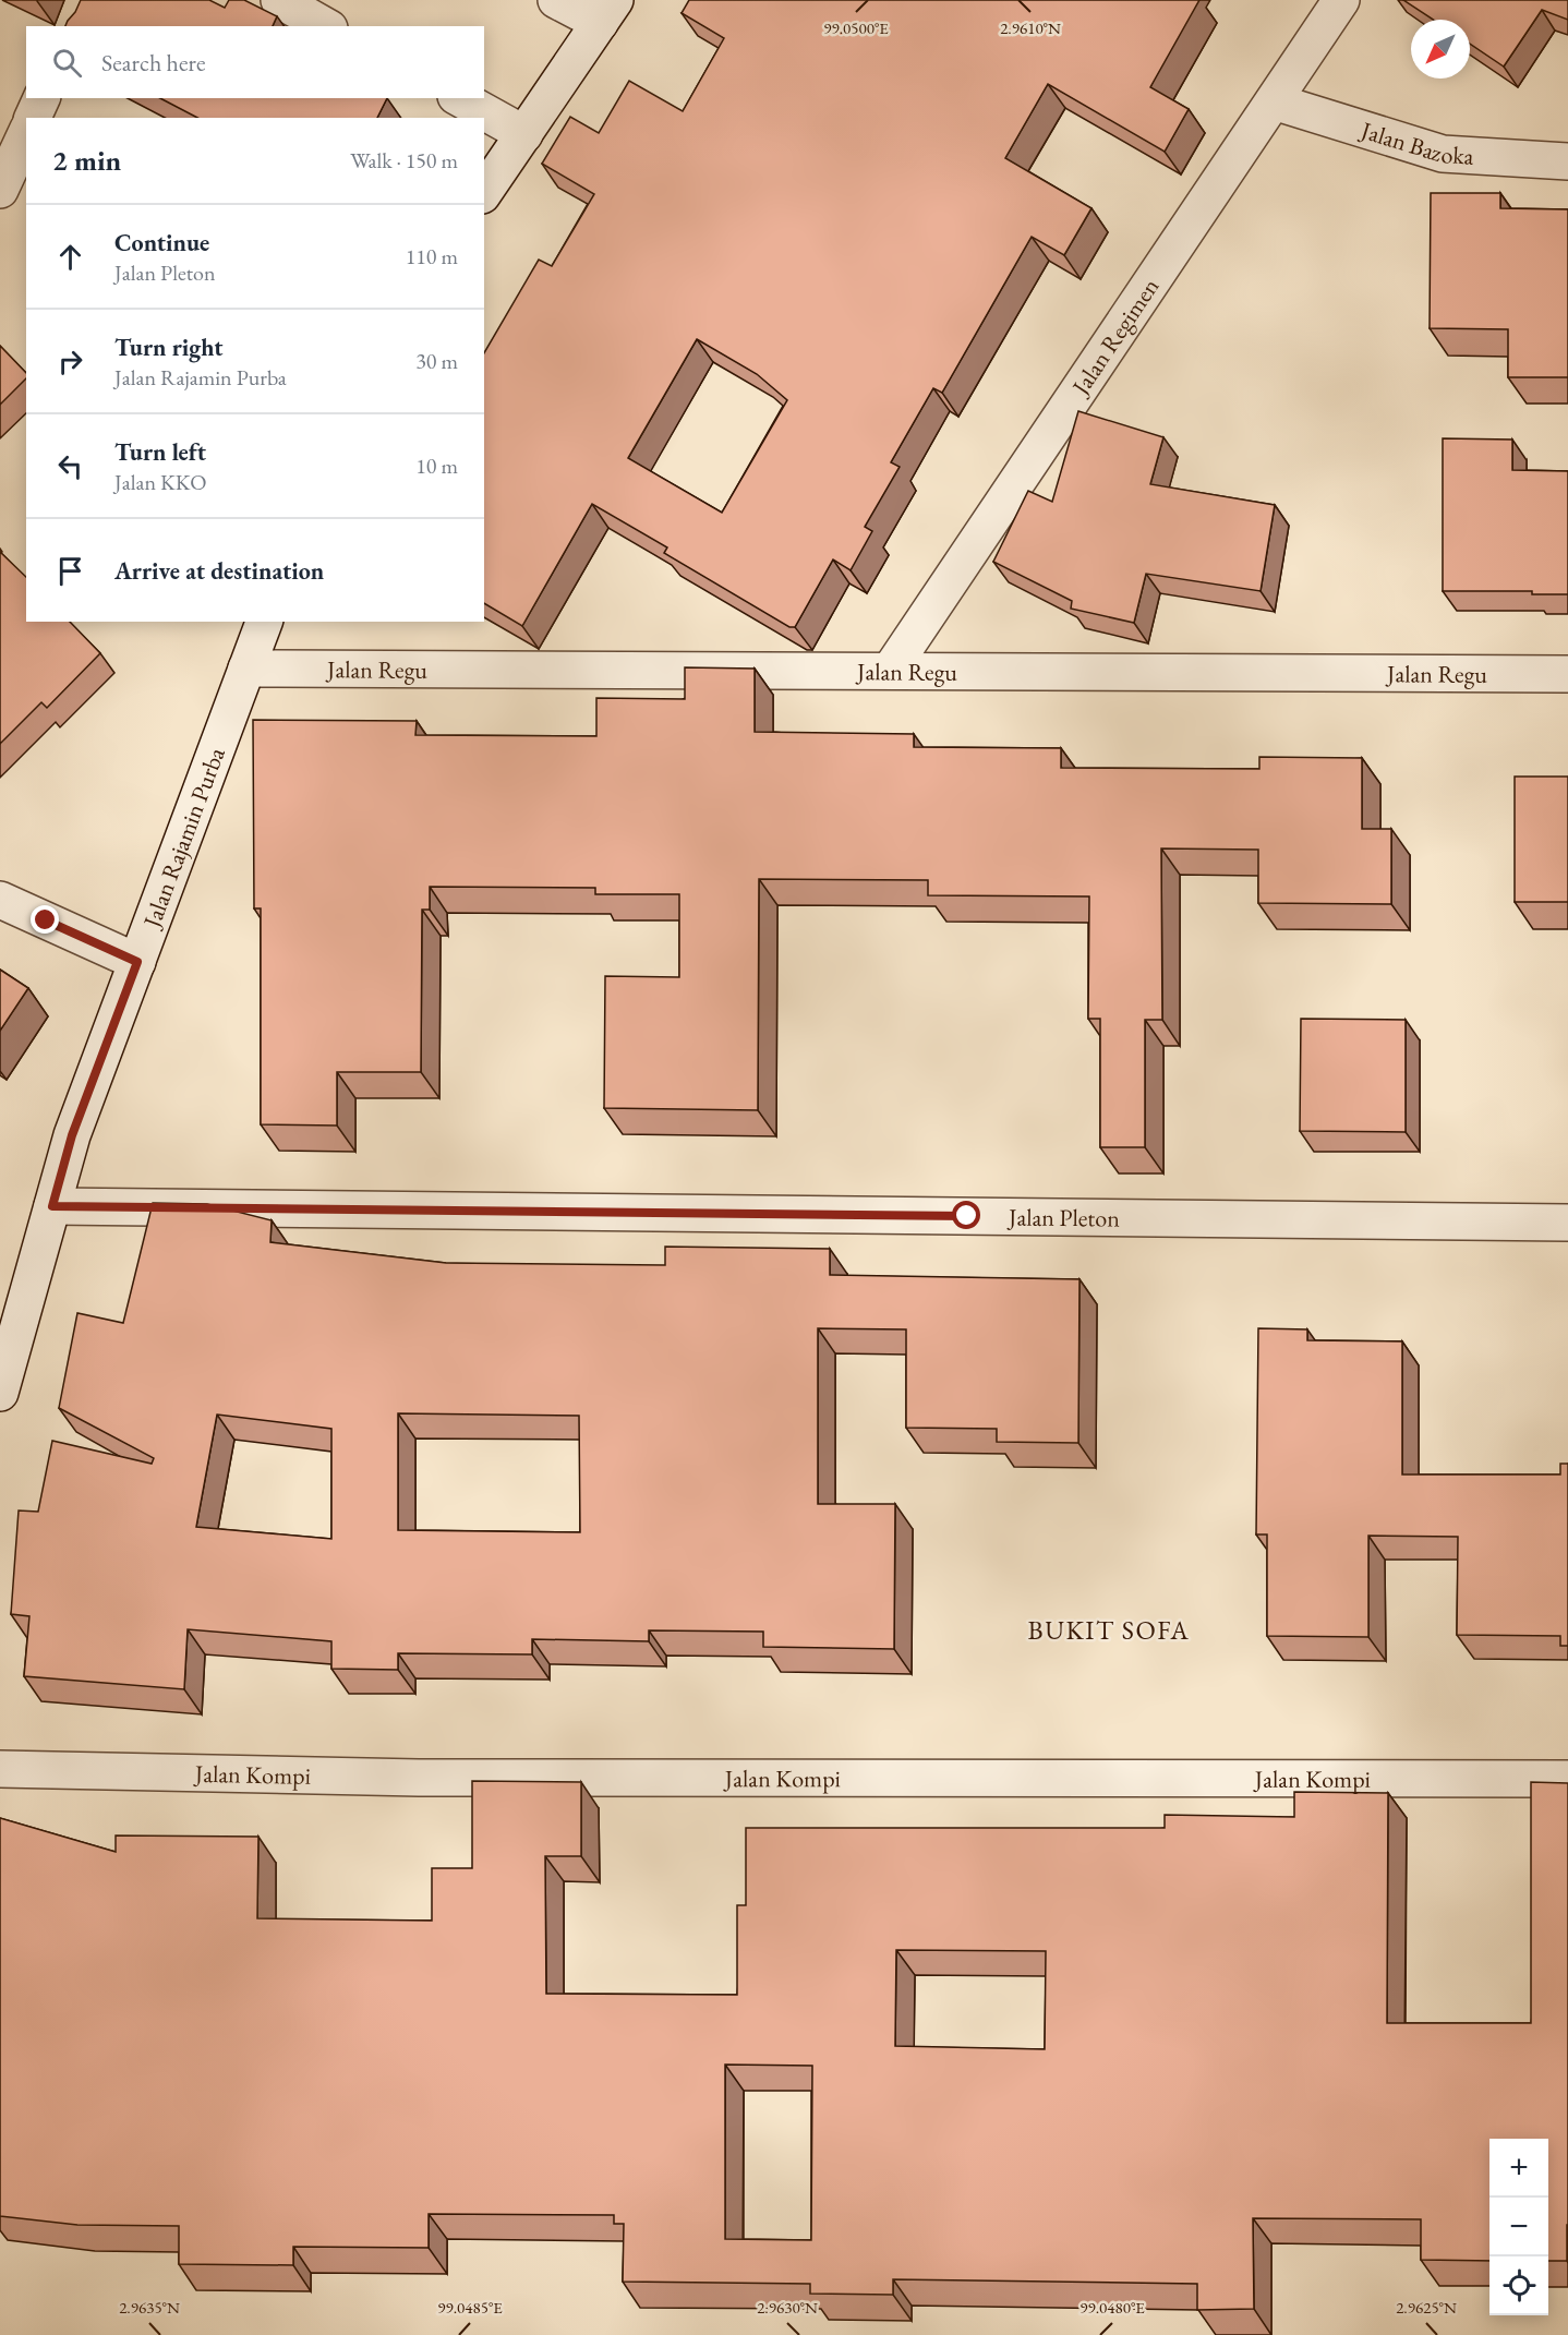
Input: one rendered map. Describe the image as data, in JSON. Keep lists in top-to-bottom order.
{
  "streets": {
    "street": [
      "Jalan Bazoka",
      "Jalan Regimen",
      "Jalan Regu",
      "Jalan Rajamin Purba",
      "Jalan Pleton",
      "Jalan Kompi"
    ]
  },
  "crossings": [
    ["Jalan Bazoka", "Jalan Regimen"],
    ["Jalan Regimen", "Jalan Regu"],
    ["Jalan Regu", "Jalan Rajamin Purba"],
    ["Jalan Rajamin Purba", "Jalan Pleton"]
  ],
  "districts": ["BUKIT SOFA"],
  "north": "bottom left",
  "page": {
    "search": "Search here",
    "heading": ["2 min", "Walk · 150 m"],
    "list": [
      ["Continue", "Jalan Pleton", "110 m"],
      ["Turn right", "Jalan Rajamin Purba", "30 m"],
      ["Turn left", "Jalan KKO", "10 m"],
      "Arrive at destination"
    ],
    "map_buttons": ["+", "−"]
  },
  "coordinates": [
    "99.0500°E",
    "2.9610°N",
    "2.9635°N",
    "99.0485°E",
    "2.9630°N",
    "99.0480°E",
    "2.9625°N"
  ]
}
